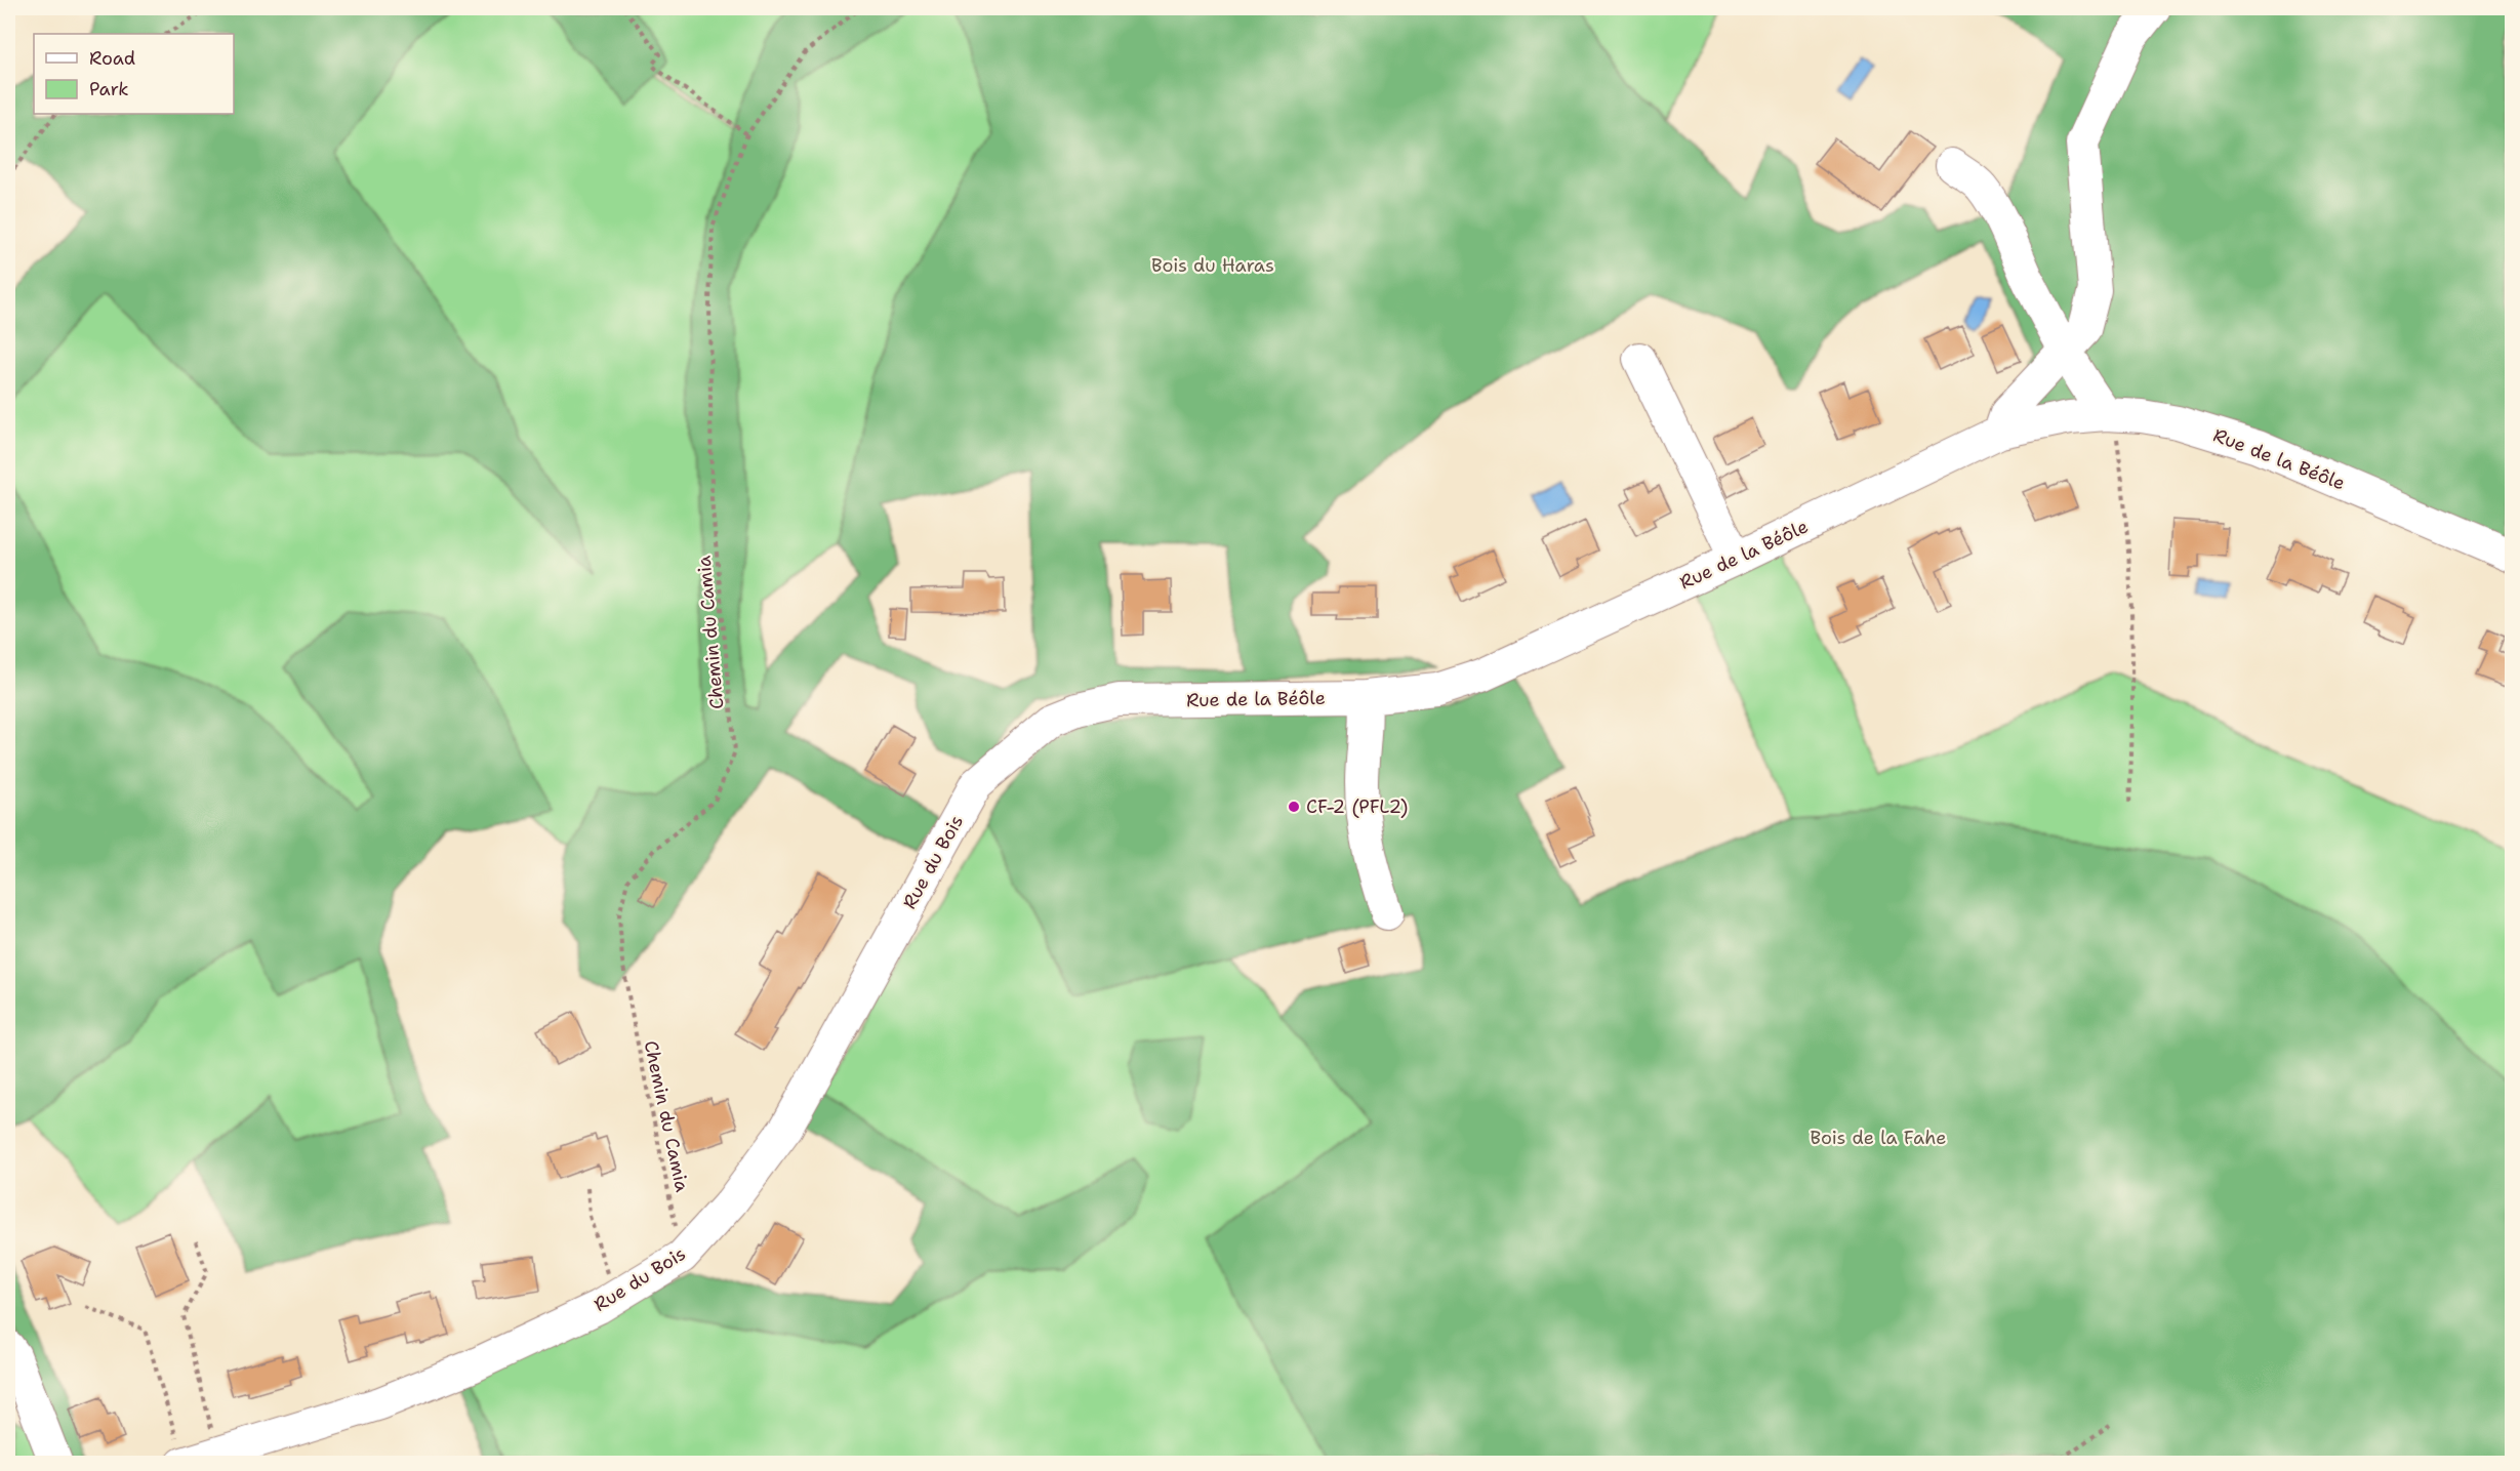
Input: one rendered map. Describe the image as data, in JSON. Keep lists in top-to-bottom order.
{
  "streets": {
    "street": ["Rue de la Béôle", "Rue du Bois"],
    "path": ["Chemin du Camia"]
  },
  "crossings": [
    ["Rue de la Béôle", "Rue du Bois"],
    ["Chemin du Camia", "Rue du Bois"]
  ],
  "parks": ["Bois du Haras", "Bois de la Fahe"],
  "places": ["CF-2 (PFL2)"],
  "legend": ["Road", "Park"]
}
